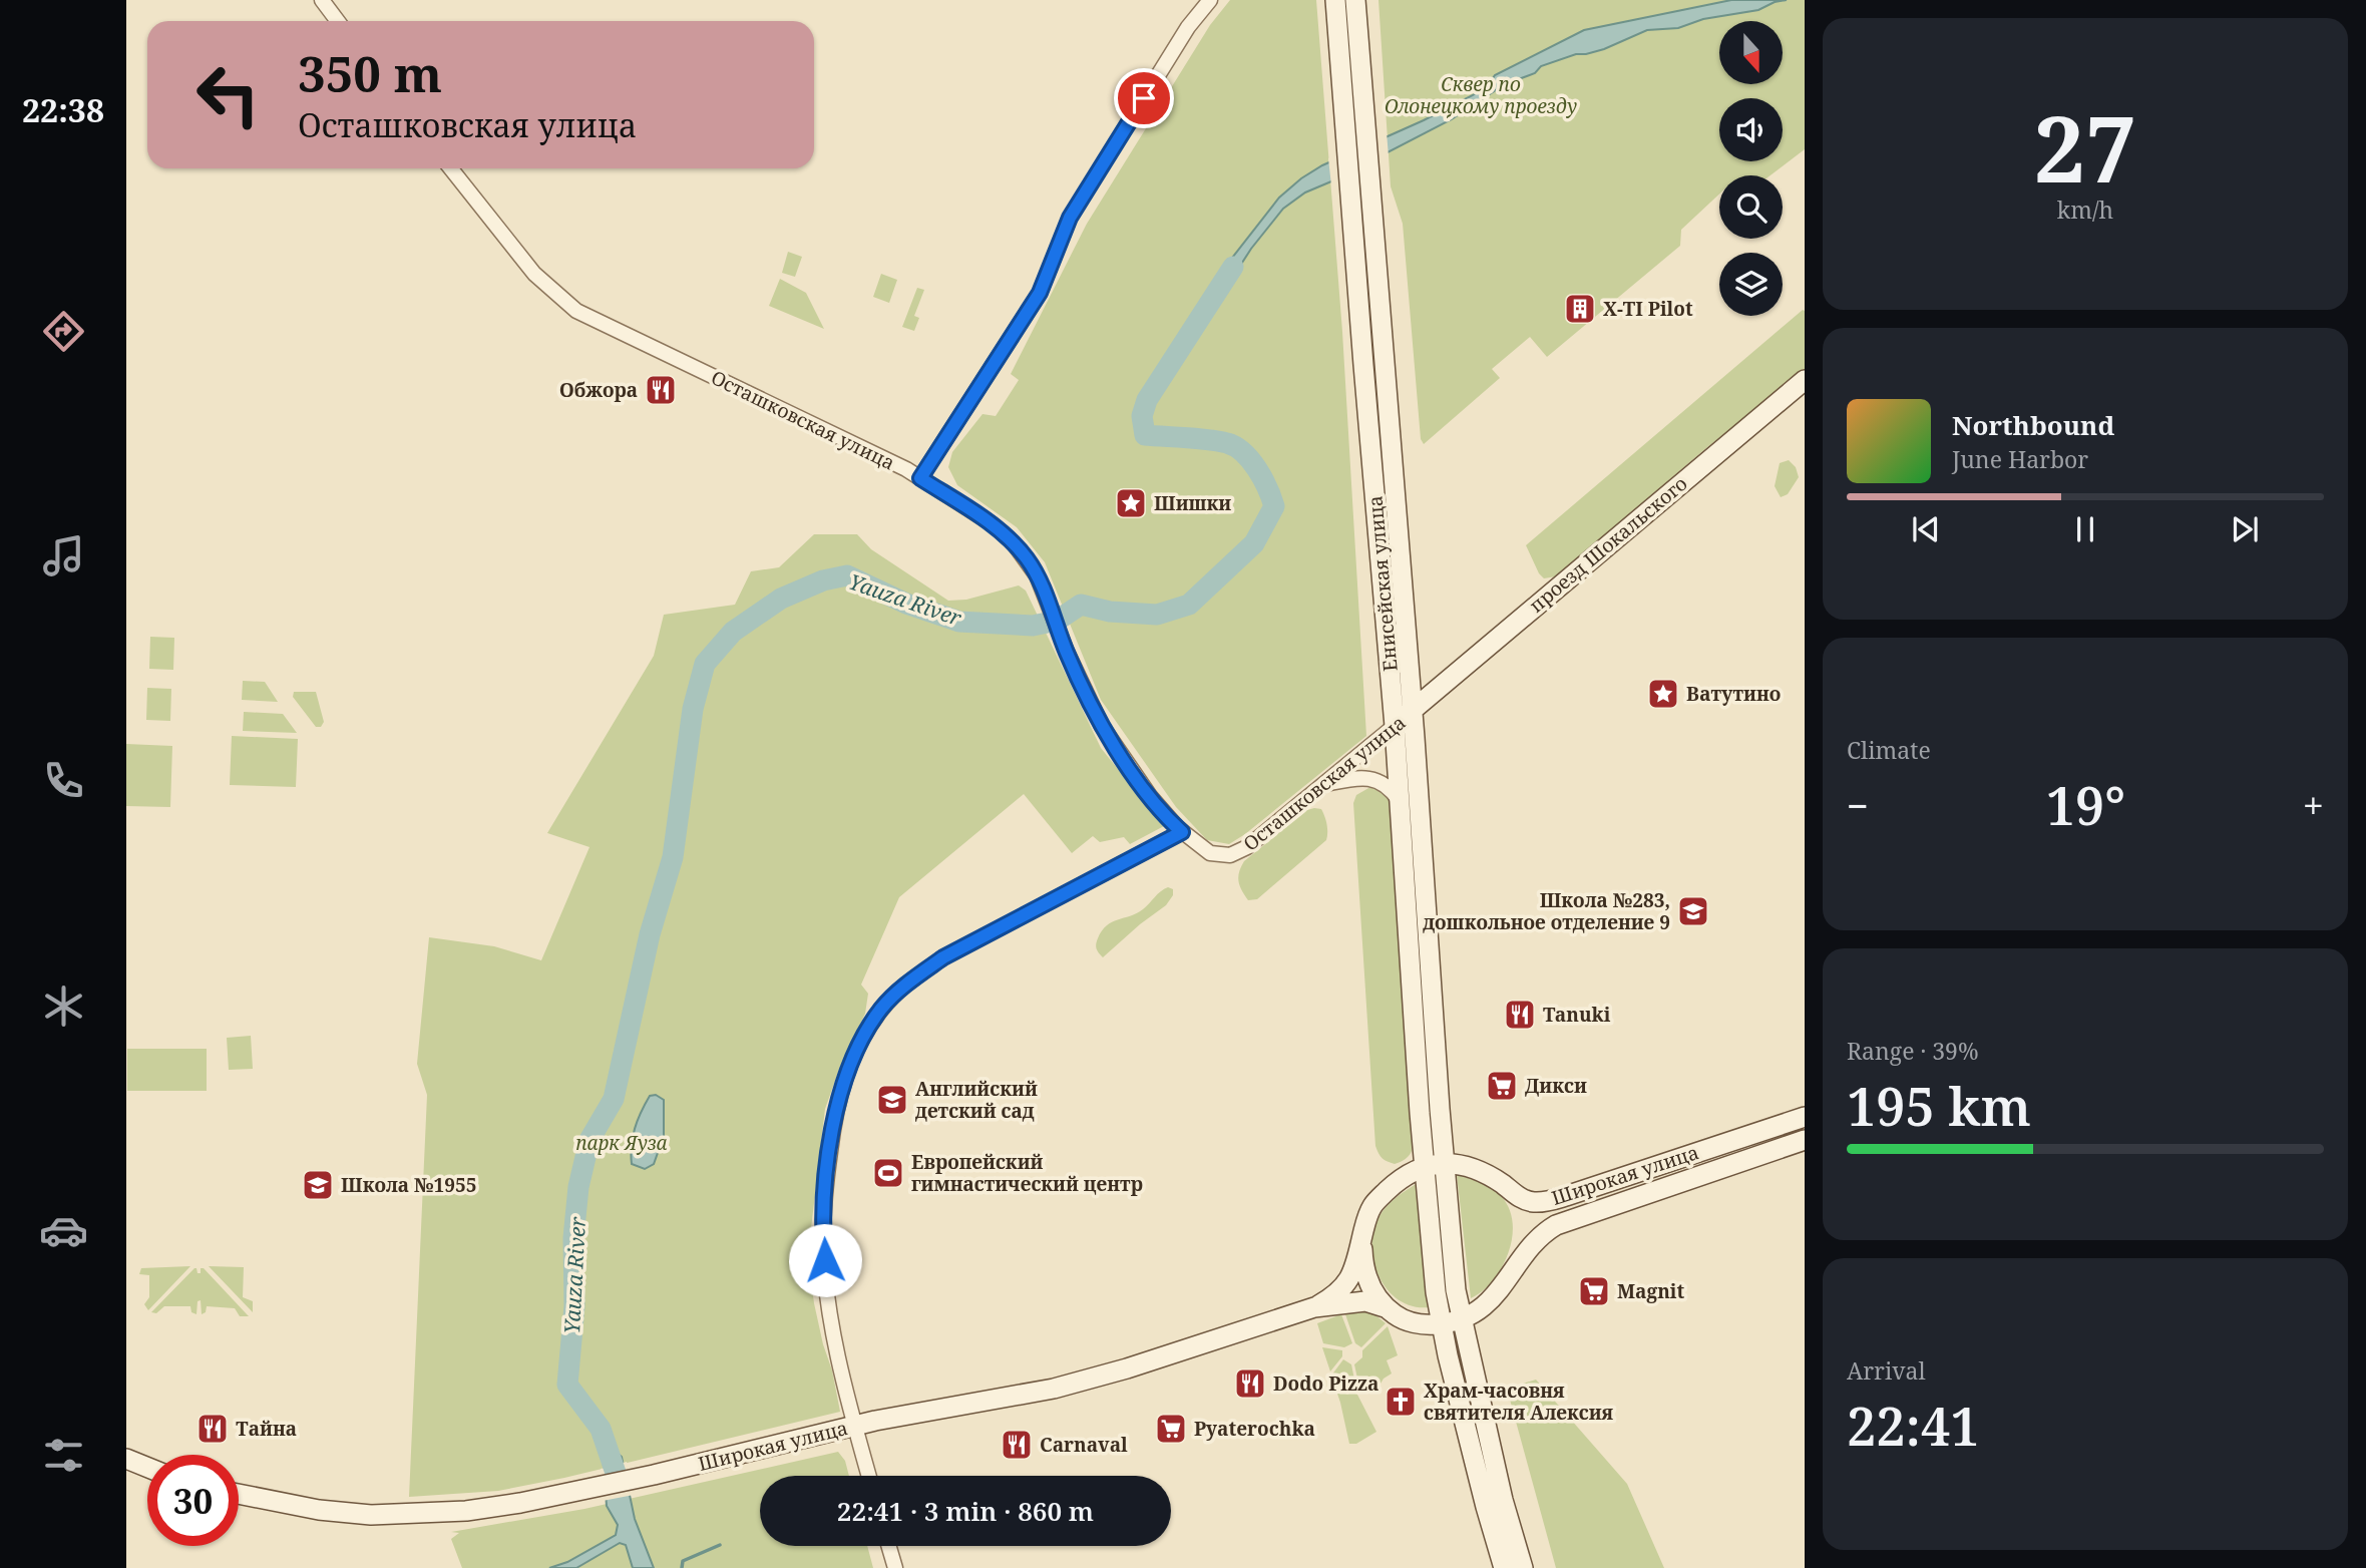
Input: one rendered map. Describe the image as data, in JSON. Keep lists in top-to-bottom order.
{
  "streets": {
    "main road": [
      "Осташковская улица",
      "проезд Шокальского",
      "Енисейская улица",
      "Широкая улица"
    ]
  },
  "crossings": [
    ["Осташковская улица", "проезд Шокальского"],
    ["Осташковская улица", "Енисейская улица"],
    ["проезд Шокальского", "Енисейская улица"],
    ["Енисейская улица", "Широкая улица"]
  ],
  "water": ["Yauza River"],
  "parks": ["Сквер по Олонецкому проезду", "парк Яуза"],
  "places": {
    "building": ["X-TI Pilot"],
    "restaurant": [
      "Обжора",
      "Tanuki",
      "Dodo Pizza",
      "Тайна",
      "Carnaval"
    ],
    "place": ["Шишки", "Ватутино"],
    "school or university": ["Школа №283, дошкольное отделение 9", "Английский детский сад", "Школа №1955"],
    "supermarket": ["Дикси", "Magnit", "Pyaterochka"],
    "sports": ["Европейский гимнастический центр"],
    "church": ["Храм-часовня святителя Алексия"]
  },
  "north": "bottom",
  "page": {
    "tabs": "22:38",
    "tile": [
      ["27", "km/h"],
      "Climate",
      ["Range · 39%", "195 km"],
      ["Arrival", "22:41"]
    ],
    "turn": ["350 m", "Осташковская улица"],
    "song": ["Northbound", "June Harbor"],
    "heat": ["−", "19°", "+"],
    "limit": "30",
    "trip": "22:41 · 3 min · 860 m"
  }
}
